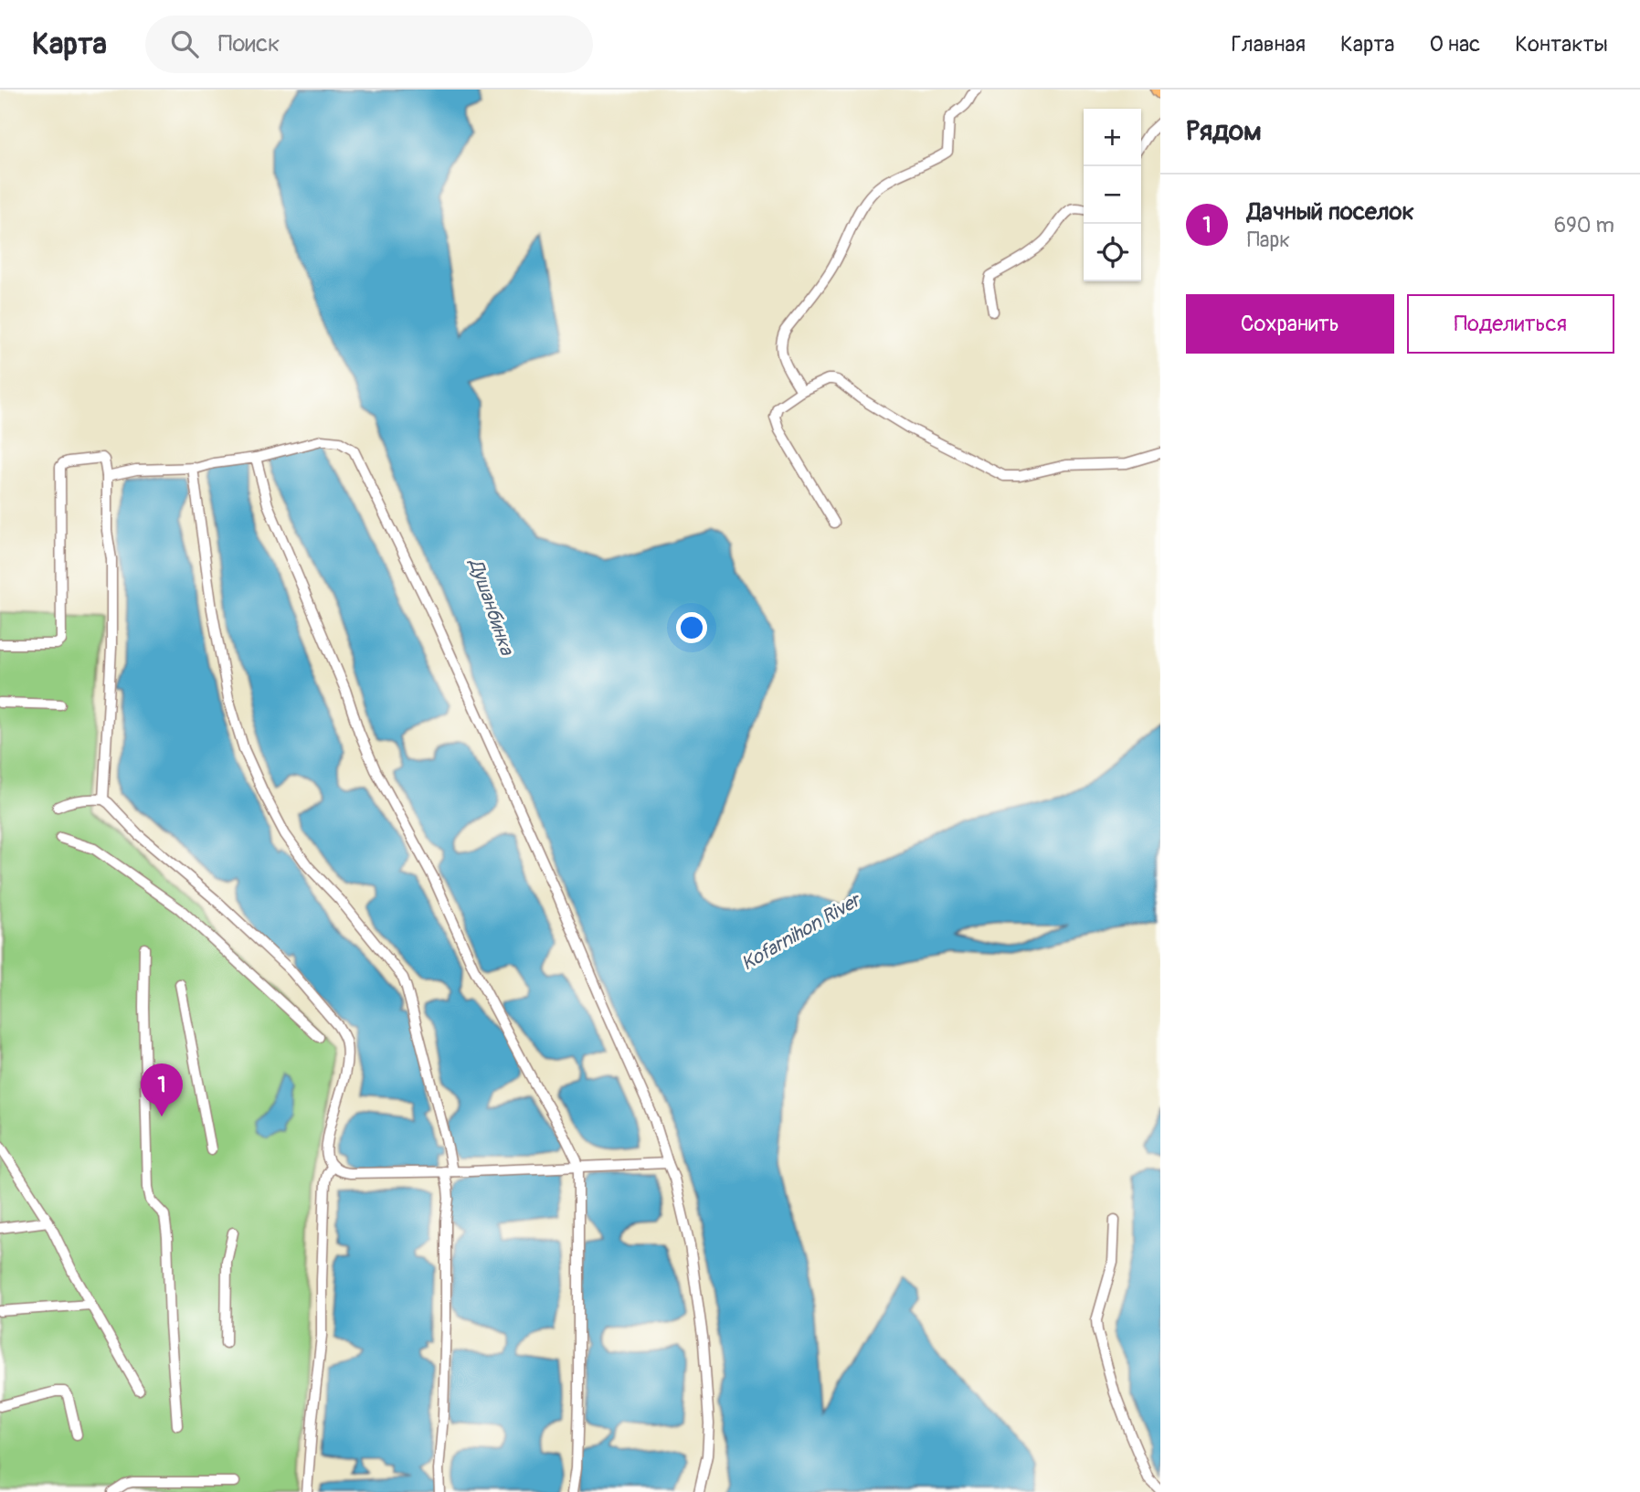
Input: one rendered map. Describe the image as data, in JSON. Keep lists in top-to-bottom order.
{
  "water": ["Душанбинка", "Kofarnihon River"],
  "page": {
    "header": "Карта",
    "search": "Поиск",
    "nav": [
      "Главная",
      "Карта",
      "О нас",
      "Контакты"
    ],
    "heading": "Рядом",
    "map_buttons": ["+", "−"],
    "list": [
      {
        "mark": "1",
        "name": "Дачный поселок",
        "note": "Парк",
        "value": "690 m"
      }
    ],
    "buttons": ["Сохранить", "Поделиться"],
    "pins": "1"
  }
}
